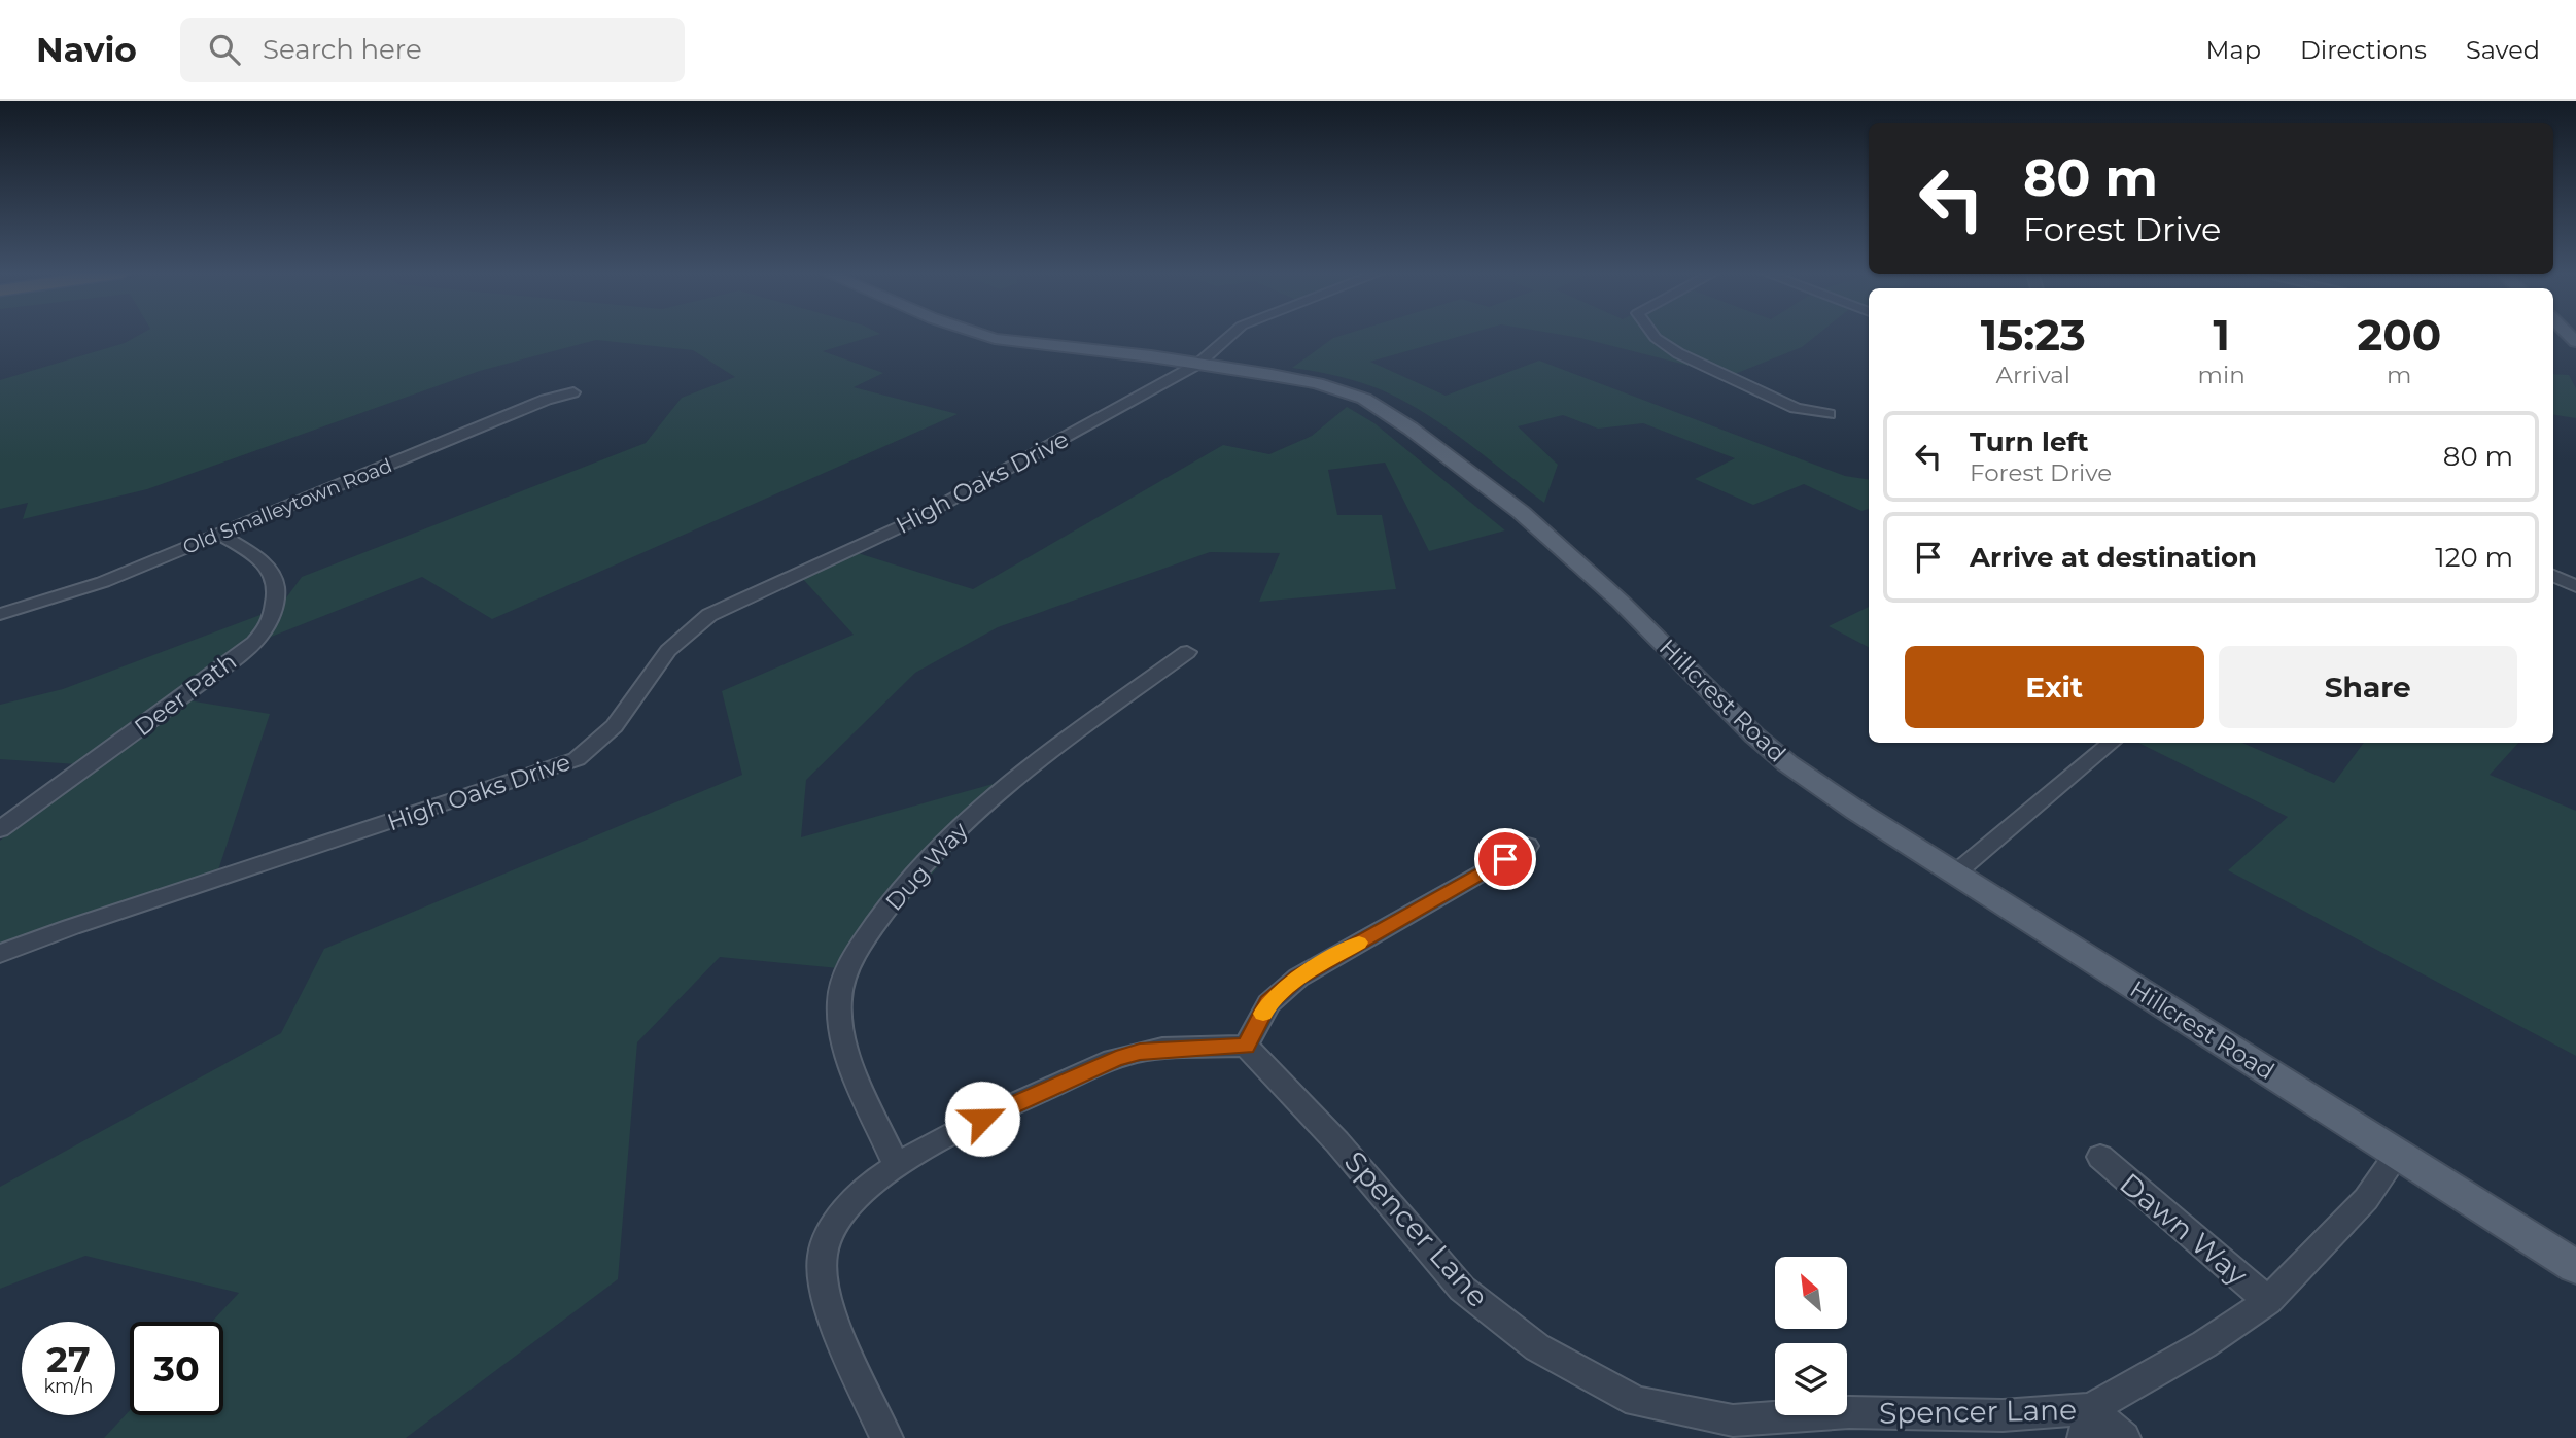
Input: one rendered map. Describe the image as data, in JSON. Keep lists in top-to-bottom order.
{
  "streets": {
    "main road": ["Hillcrest Road"],
    "street": [
      "High Oaks Drive",
      "Old Smalleytown Road",
      "Deer Path",
      "Dug Way",
      "Spencer Lane",
      "Dawn Way"
    ]
  },
  "crossings": [
    ["High Oaks Drive", "Hillcrest Road"],
    ["Old Smalleytown Road", "Deer Path"],
    ["Hillcrest Road", "Spencer Lane"],
    ["Spencer Lane", "Dawn Way"]
  ],
  "north": "top left",
  "page": {
    "header": "Navio",
    "search": "Search here",
    "nav": ["Map", "Directions", "Saved"],
    "turn": ["80 m", "Forest Drive"],
    "eta": [
      "15:23",
      "Arrival",
      "1",
      "min",
      "200",
      "m"
    ],
    "list": [
      {
        "name": "Turn left",
        "note": "Forest Drive",
        "value": "80 m"
      },
      {
        "name": "Arrive at destination",
        "value": "120 m"
      }
    ],
    "buttons": ["Exit", "Share"],
    "speed": "27 km/h",
    "limit": "30"
  }
}
